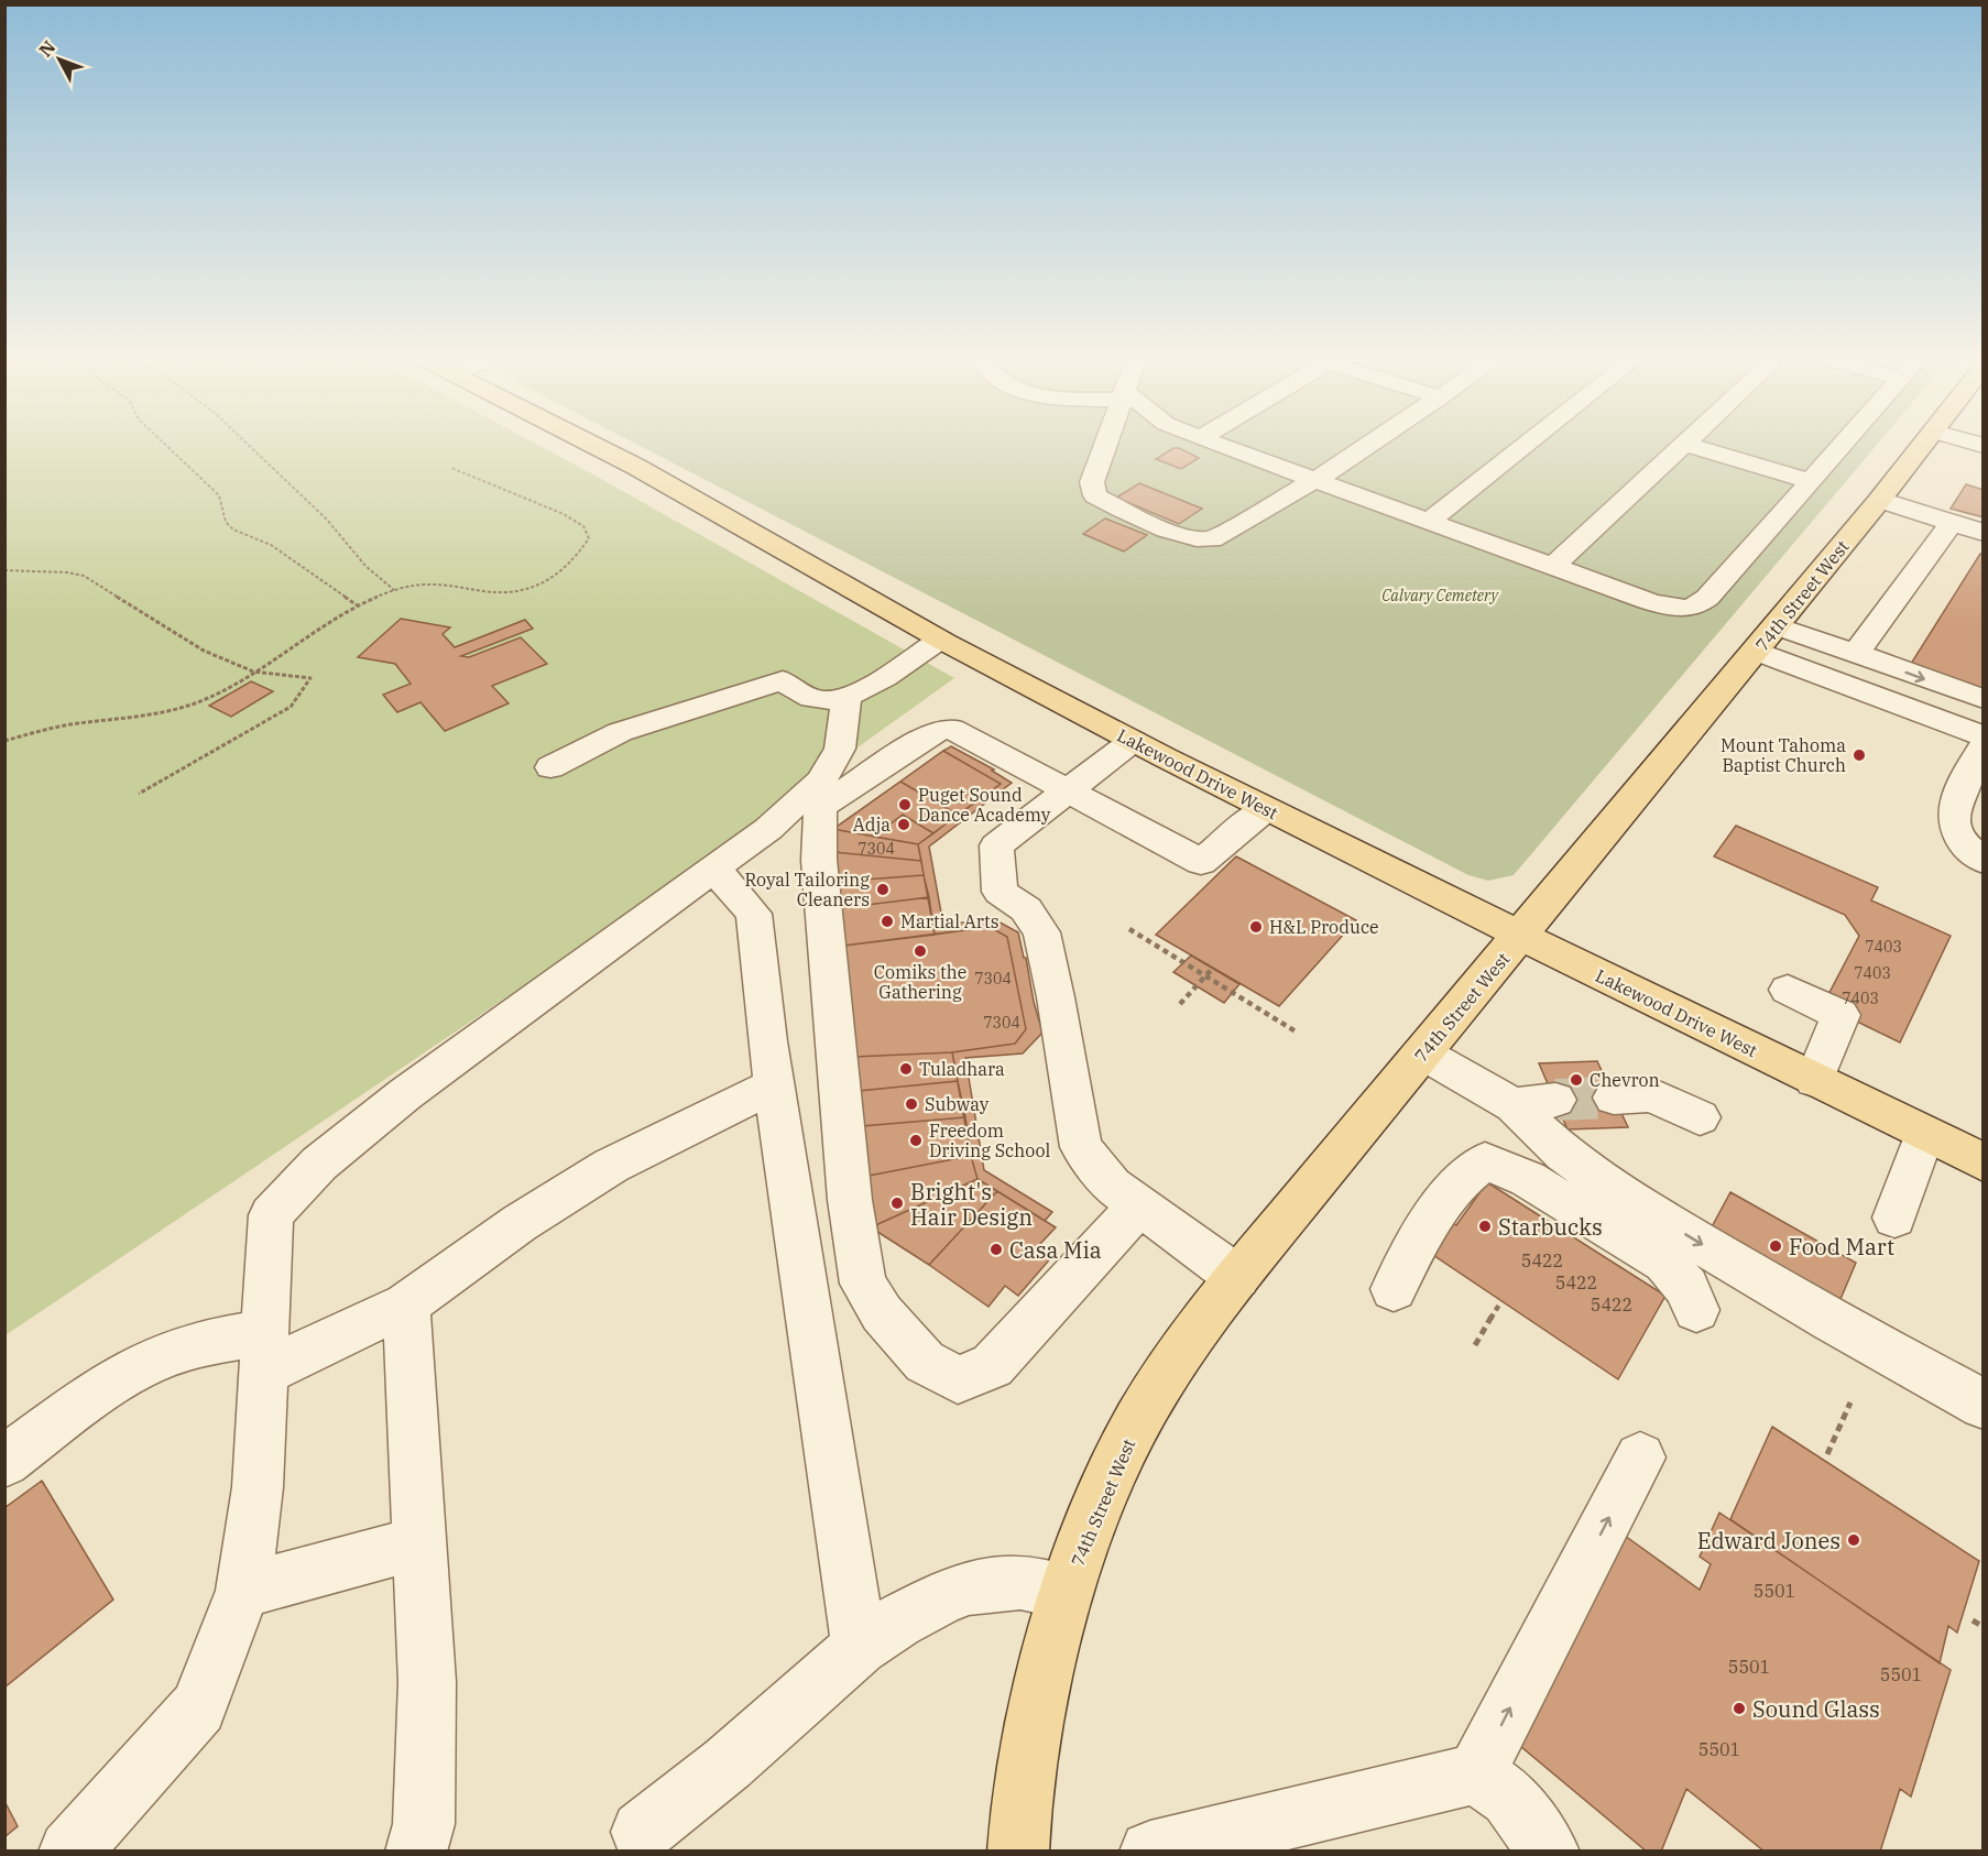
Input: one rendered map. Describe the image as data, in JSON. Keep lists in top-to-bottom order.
{
  "streets": {
    "main road": ["74th Street West", "Lakewood Drive West"]
  },
  "crossings": [
    ["74th Street West", "Lakewood Drive West"]
  ],
  "parks": ["Calvary Cemetery"],
  "places": [
    "Mount Tahoma Baptist Church",
    "Puget Sound Dance Academy",
    "Adja",
    "Royal Tailoring Cleaners",
    "Martial Arts",
    "H&L Produce",
    "Comiks the Gathering",
    "Tuladhara",
    "Chevron",
    "Subway",
    "Freedom Driving School",
    "Bright's Hair Design",
    "Starbucks",
    "Food Mart",
    "Casa Mia",
    "Edward Jones",
    "Sound Glass"
  ],
  "house_numbers": [
    "7304",
    "7403",
    "7403",
    "7304",
    "7403",
    "7304",
    "5422",
    "5422",
    "5422",
    "5501",
    "5501",
    "5501",
    "5501"
  ],
  "north": "top left"
}
